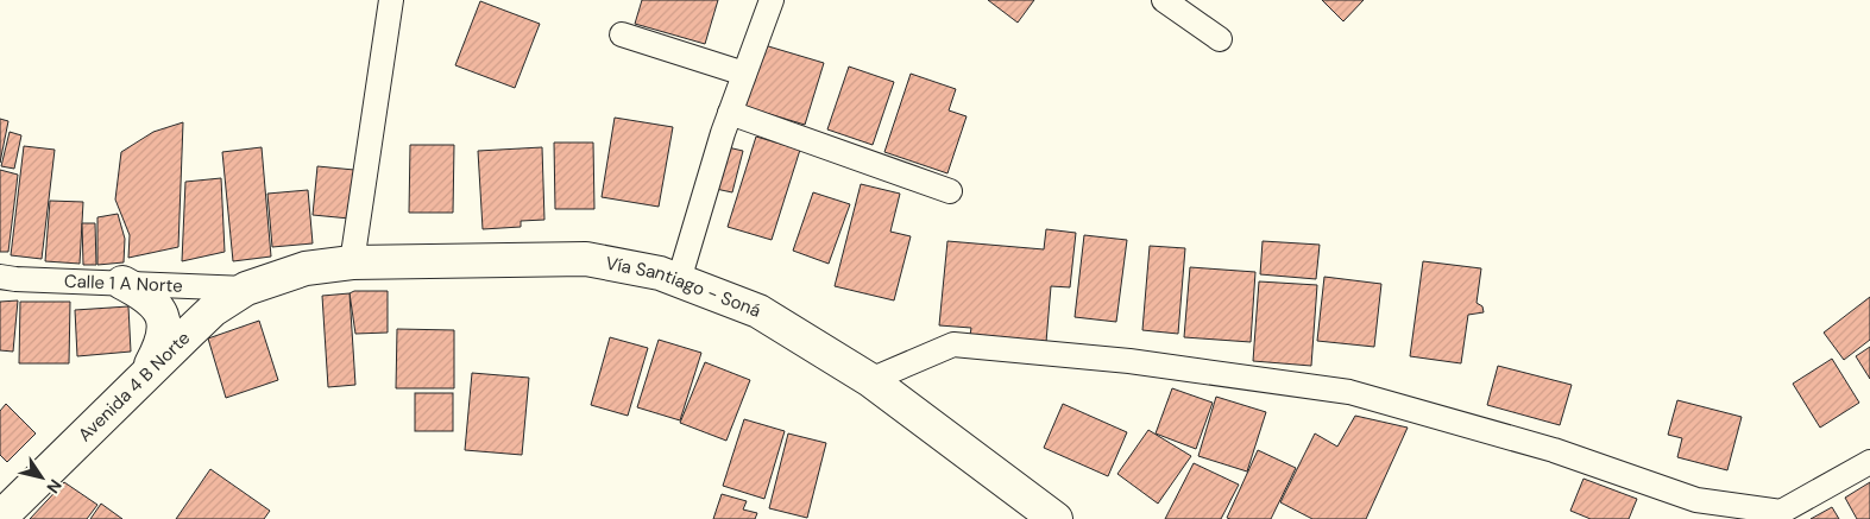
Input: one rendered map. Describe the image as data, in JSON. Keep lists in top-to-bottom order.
{
  "streets": {
    "main road": ["Vía Santiago - Soná", "Avenida 4 B Norte"],
    "street": ["Calle 1 A Norte"]
  },
  "crossings": [
    ["Calle 1 A Norte", "Vía Santiago - Soná"],
    ["Calle 1 A Norte", "Avenida 4 B Norte"],
    ["Vía Santiago - Soná", "Avenida 4 B Norte"]
  ],
  "north": "bottom right"
}
